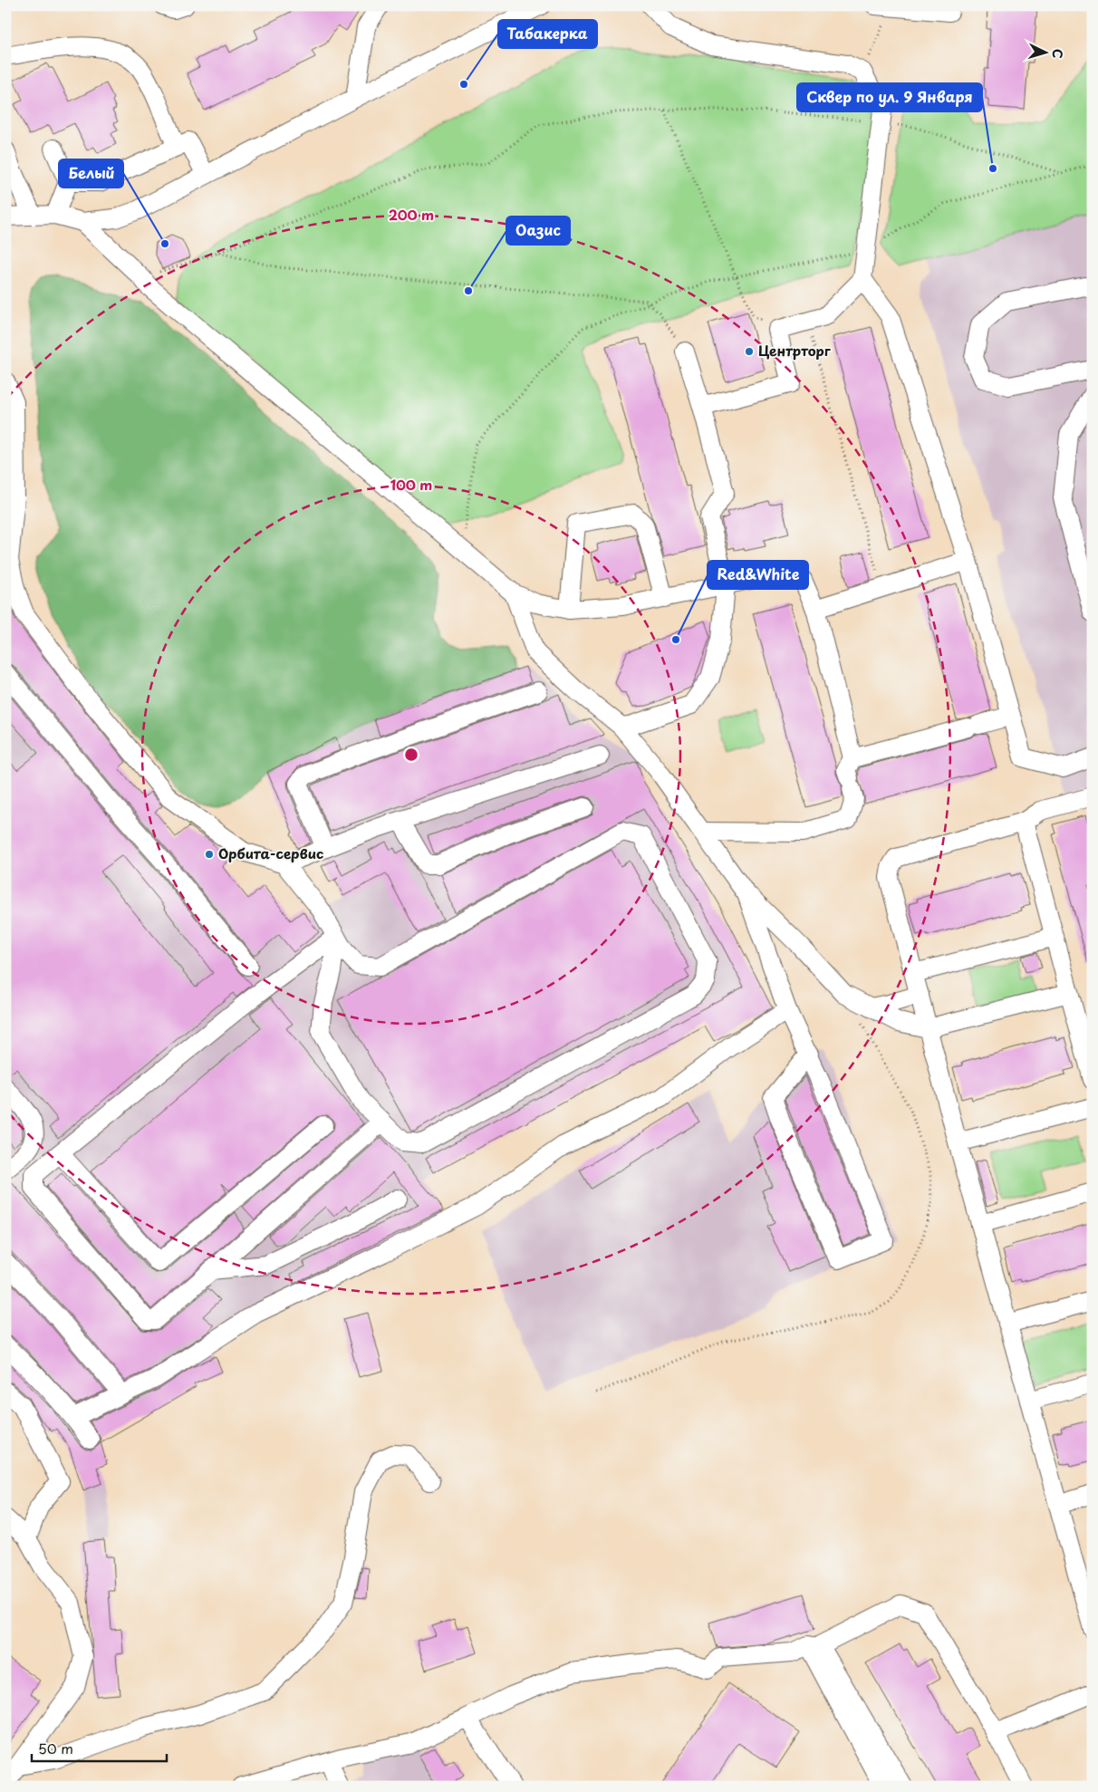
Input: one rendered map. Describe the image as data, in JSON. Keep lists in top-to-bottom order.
{
  "places": [
    "Табакерка",
    "Сквер по ул. 9 Января",
    "Белый",
    "Оазис",
    "Центрторг",
    "Red&White",
    "Орбита-сервис"
  ],
  "scale_bar": "50 m",
  "north": "right",
  "rings": ["200 m", "100 m"]
}
